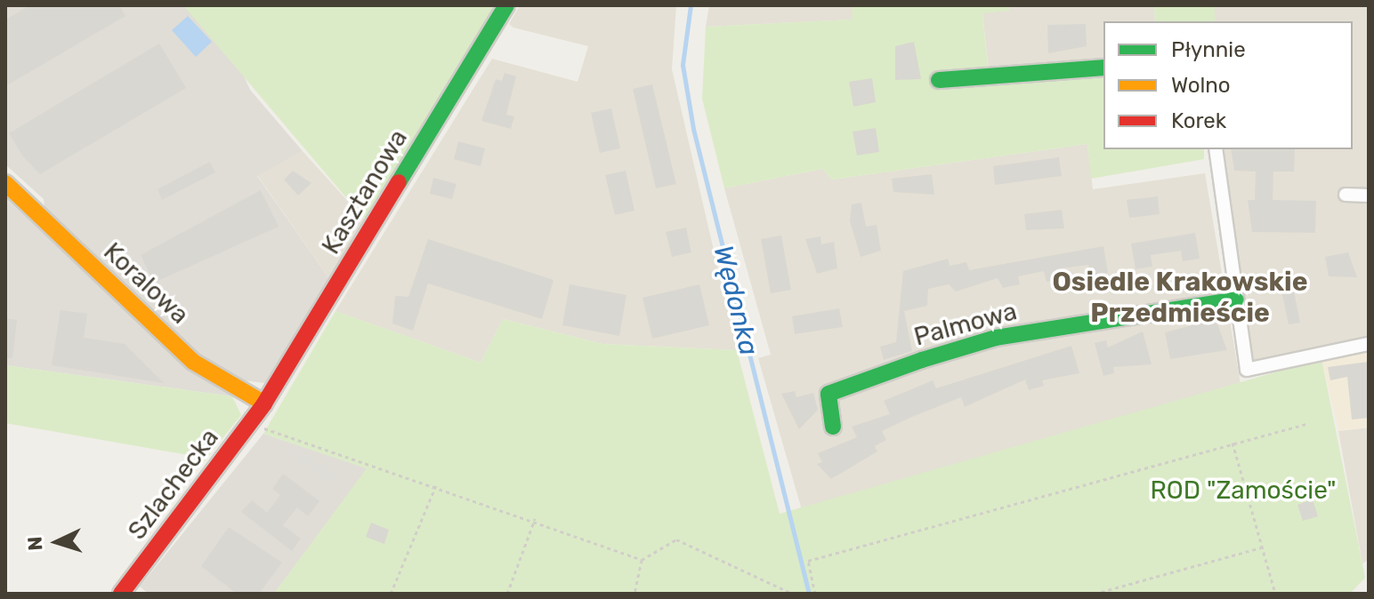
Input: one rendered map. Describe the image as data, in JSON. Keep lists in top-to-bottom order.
{
  "streets": {
    "street": [
      "Kasztanowa",
      "Koralowa",
      "Palmowa",
      "Szlachecka"
    ]
  },
  "crossings": [
    ["Kasztanowa", "Koralowa"],
    ["Kasztanowa", "Szlachecka"],
    ["Koralowa", "Szlachecka"]
  ],
  "districts": ["Osiedle Krakowskie Przedmieście"],
  "water": ["Wędonka"],
  "parks": ["ROD \"Zamoście\""],
  "legend": ["Płynnie", "Wolno", "Korek"],
  "north": "left"
}
